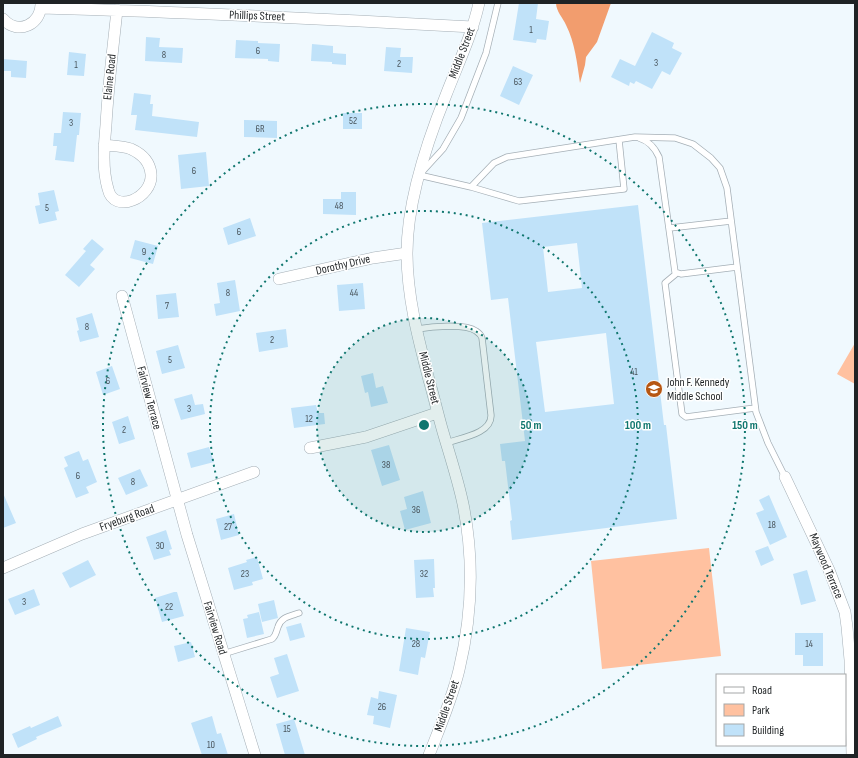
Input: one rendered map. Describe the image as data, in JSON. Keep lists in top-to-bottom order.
{
  "streets": {
    "street": [
      "Phillips Street",
      "Middle Street",
      "Elaine Road",
      "Dorothy Drive",
      "Fairview Terrace",
      "Fryeburg Road",
      "Maywood Terrace",
      "Fairview Road"
    ]
  },
  "crossings": [
    ["Phillips Street", "Middle Street"],
    ["Phillips Street", "Elaine Road"],
    ["Middle Street", "Dorothy Drive"],
    ["Fairview Terrace", "Fryeburg Road"],
    ["Fairview Terrace", "Fairview Road"],
    ["Fryeburg Road", "Fairview Road"]
  ],
  "places": {
    "school or university": ["John F. Kennedy Middle School"]
  },
  "house_numbers": [
    "1",
    "6",
    "8",
    "3",
    "2",
    "1",
    "63",
    "52",
    "3",
    "6R",
    "6",
    "48",
    "5",
    "6",
    "9",
    "8",
    "44",
    "7",
    "8",
    "2",
    "5",
    "41",
    "6",
    "3",
    "12",
    "2",
    "38",
    "6",
    "8",
    "36",
    "18",
    "27",
    "30",
    "23",
    "32",
    "3",
    "22",
    "28",
    "14",
    "26",
    "15",
    "10"
  ],
  "legend": ["Road", "Park", "Building"],
  "rings": ["50 m", "100 m", "150 m"]
}
